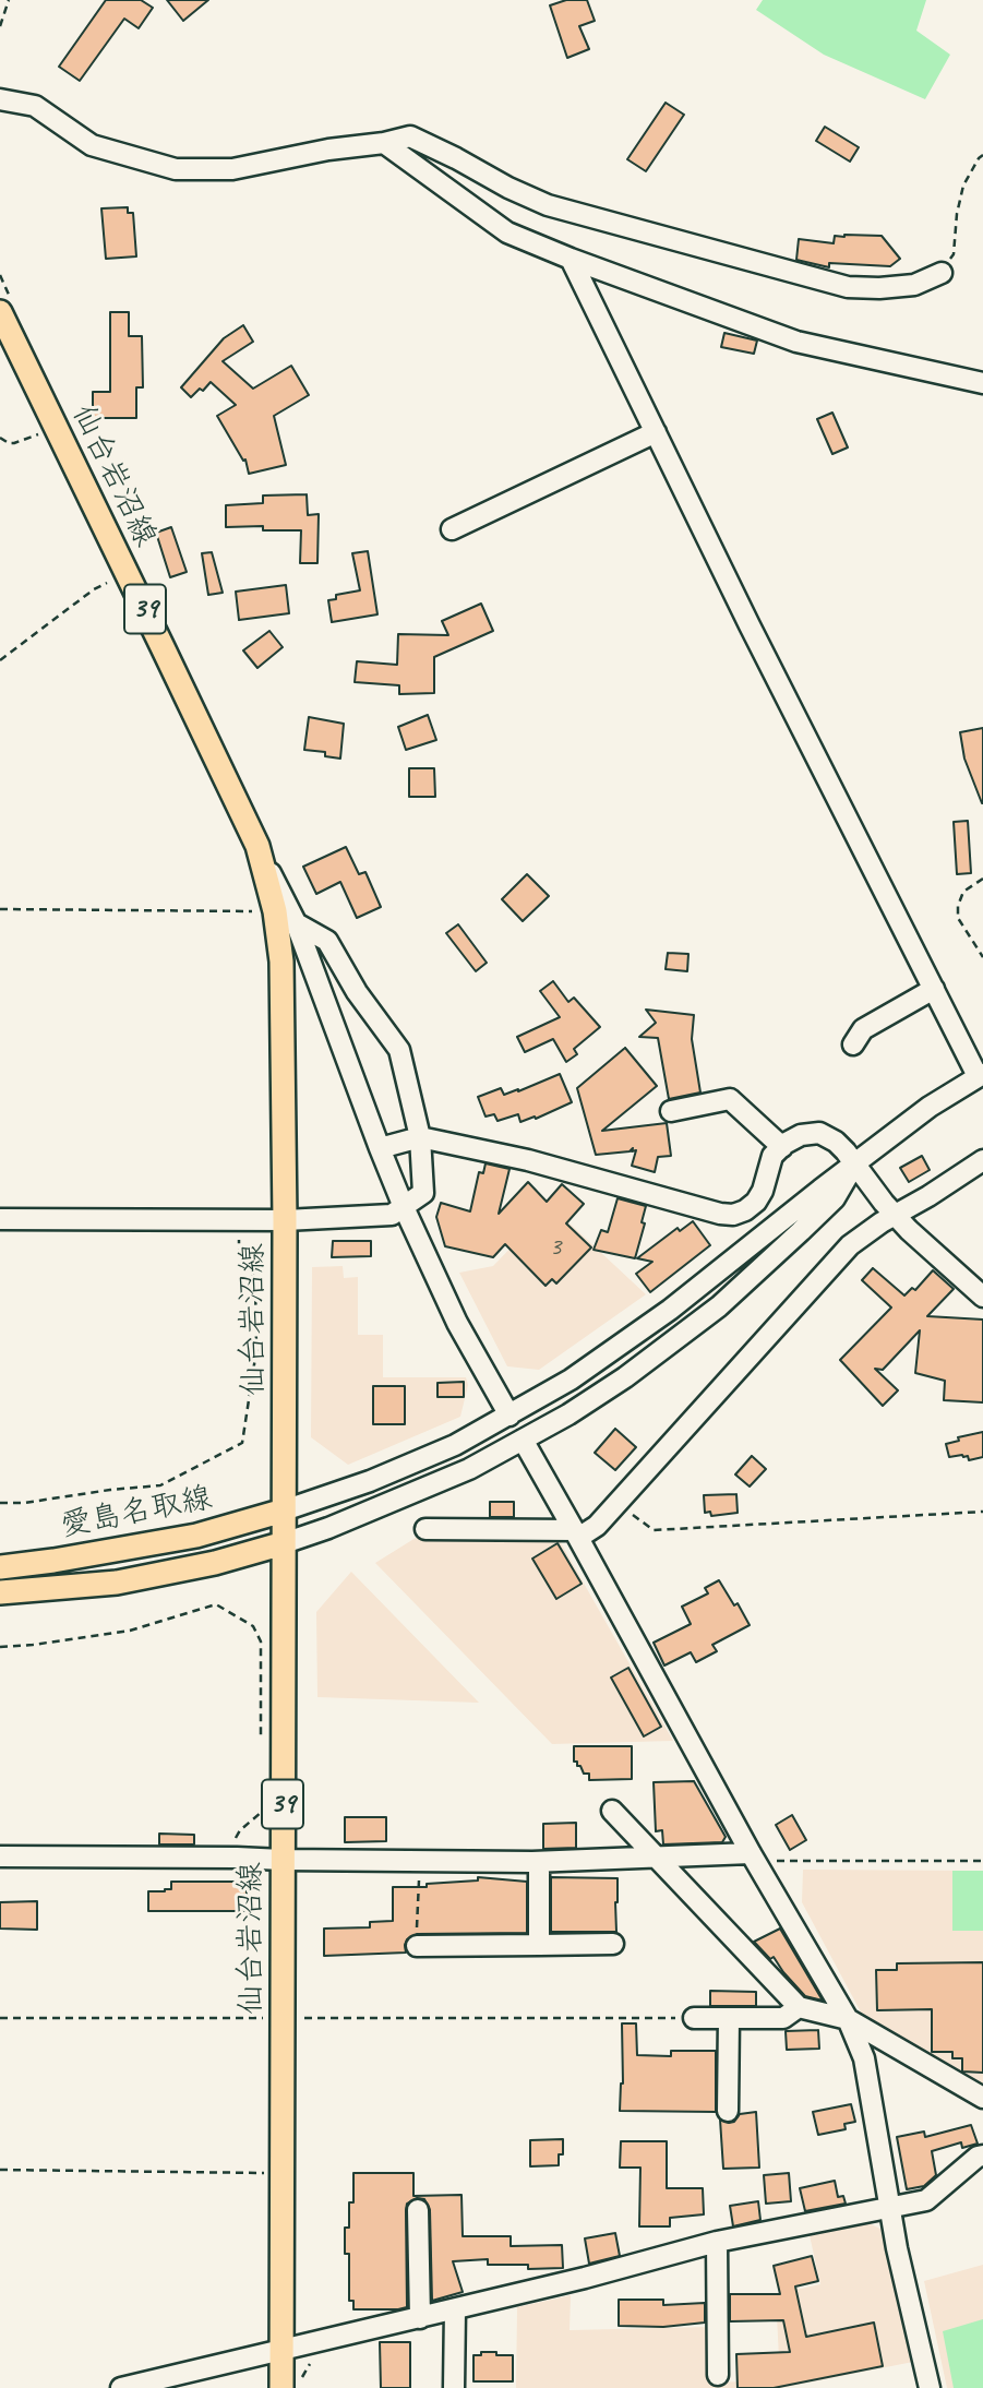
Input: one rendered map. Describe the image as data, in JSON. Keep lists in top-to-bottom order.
{
  "streets": {
    "main road": ["仙台岩沼線", "39", "愛島名取線"]
  },
  "crossings": [
    ["仙台岩沼線", "愛島名取線"]
  ],
  "house_numbers": ["3"]
}
